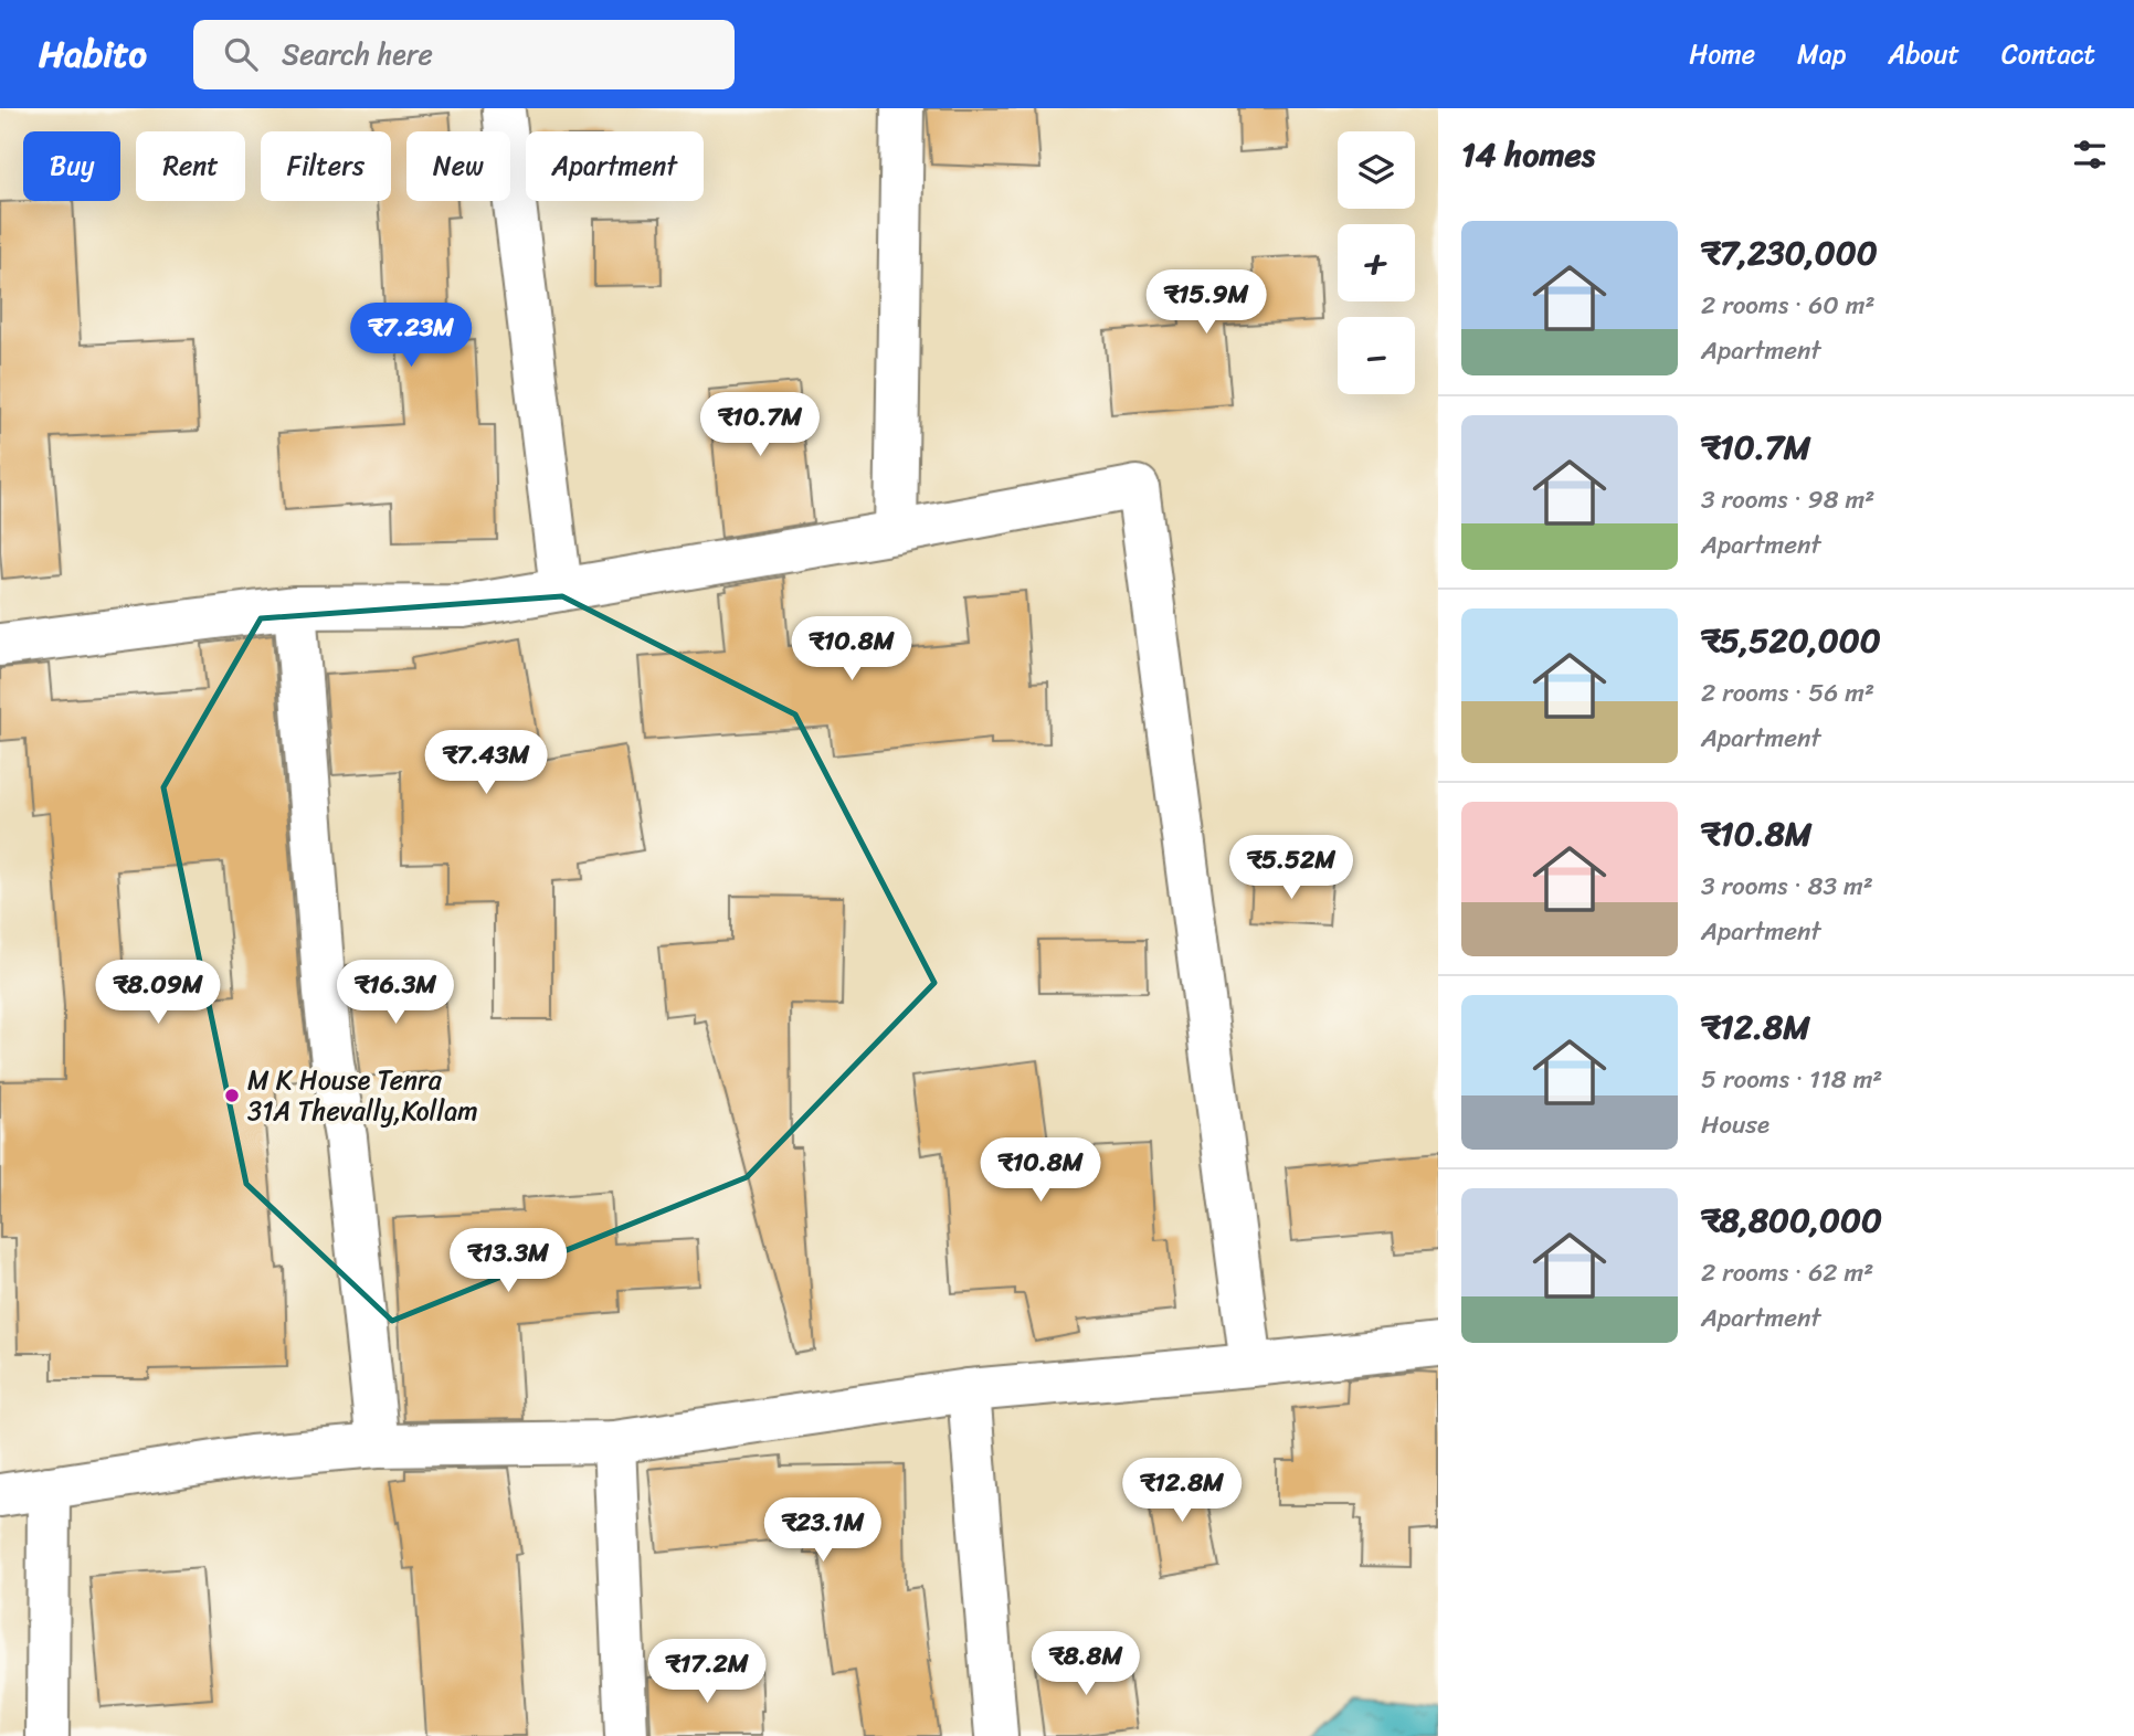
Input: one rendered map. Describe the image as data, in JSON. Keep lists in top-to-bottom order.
{
  "places": ["M K House Tenra 31A Thevally,Kollam"],
  "page": {
    "header": "Habito",
    "search": "Search here",
    "nav": [
      "Home",
      "Map",
      "About",
      "Contact"
    ],
    "heading": "14 homes",
    "map_buttons": ["+", "−"],
    "chip": [
      "Buy",
      "Rent",
      "Filters",
      "New",
      "Apartment"
    ],
    "list": [
      {
        "name": "₹7,230,000",
        "note": "2 rooms · 60 m² · Apartment"
      },
      {
        "name": "₹10.7M",
        "note": "3 rooms · 98 m² · Apartment"
      },
      {
        "name": "₹5,520,000",
        "note": "2 rooms · 56 m² · Apartment"
      },
      {
        "name": "₹10.8M",
        "note": "3 rooms · 83 m² · Apartment"
      },
      {
        "name": "₹12.8M",
        "note": "5 rooms · 118 m² · House"
      },
      {
        "name": "₹8,800,000",
        "note": "2 rooms · 62 m² · Apartment"
      }
    ],
    "price": [
      "₹15.9M",
      "₹7.23M",
      "₹10.7M",
      "₹10.8M",
      "₹7.43M",
      "₹5.52M",
      "₹8.09M",
      "₹16.3M",
      "₹10.8M",
      "₹13.3M",
      "₹12.8M",
      "₹23.1M",
      "₹8.8M",
      "₹17.2M"
    ]
  }
}
